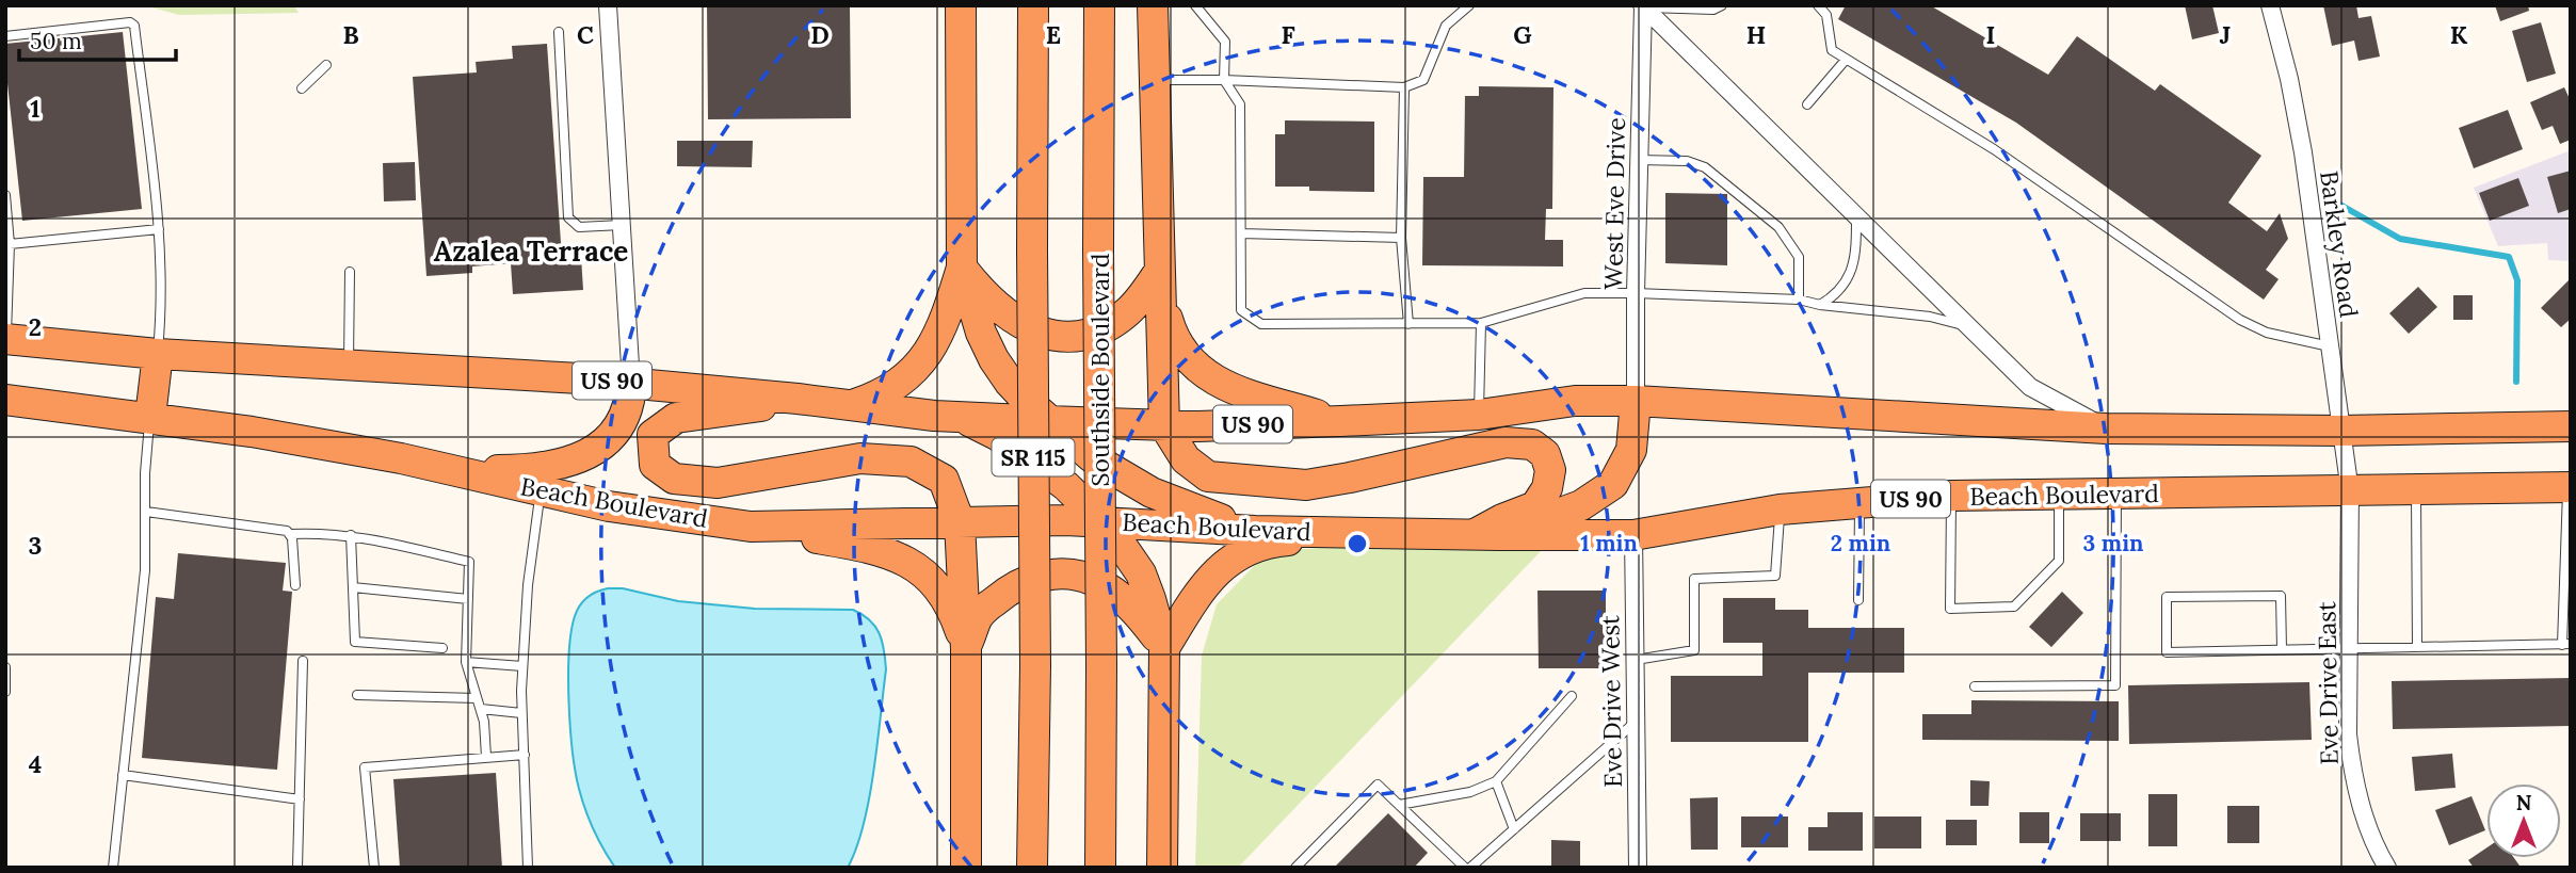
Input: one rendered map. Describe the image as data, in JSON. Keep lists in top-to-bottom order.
{
  "streets": {
    "highway": [
      "Southside Boulevard",
      "US 90",
      "SR 115",
      "Beach Boulevard"
    ],
    "street": [
      "West Eve Drive",
      "Barkley Road",
      "Eve Drive East",
      "Eve Drive West"
    ]
  },
  "crossings": [
    ["West Eve Drive", "US 90"],
    ["Barkley Road", "US 90"],
    ["Barkley Road", "Beach Boulevard"],
    ["Barkley Road", "Eve Drive East"],
    ["Beach Boulevard", "Eve Drive East"],
    ["Beach Boulevard", "Eve Drive West"]
  ],
  "districts": ["Azalea Terrace"],
  "scale_bar": "50 m",
  "north": "top",
  "grid": {
    "columns": [
      "B",
      "C",
      "D",
      "E",
      "F",
      "G",
      "H",
      "I",
      "J",
      "K"
    ],
    "rows": [
      "1",
      "2",
      "3",
      "4"
    ]
  },
  "rings": ["1 min", "2 min", "3 min"]
}
